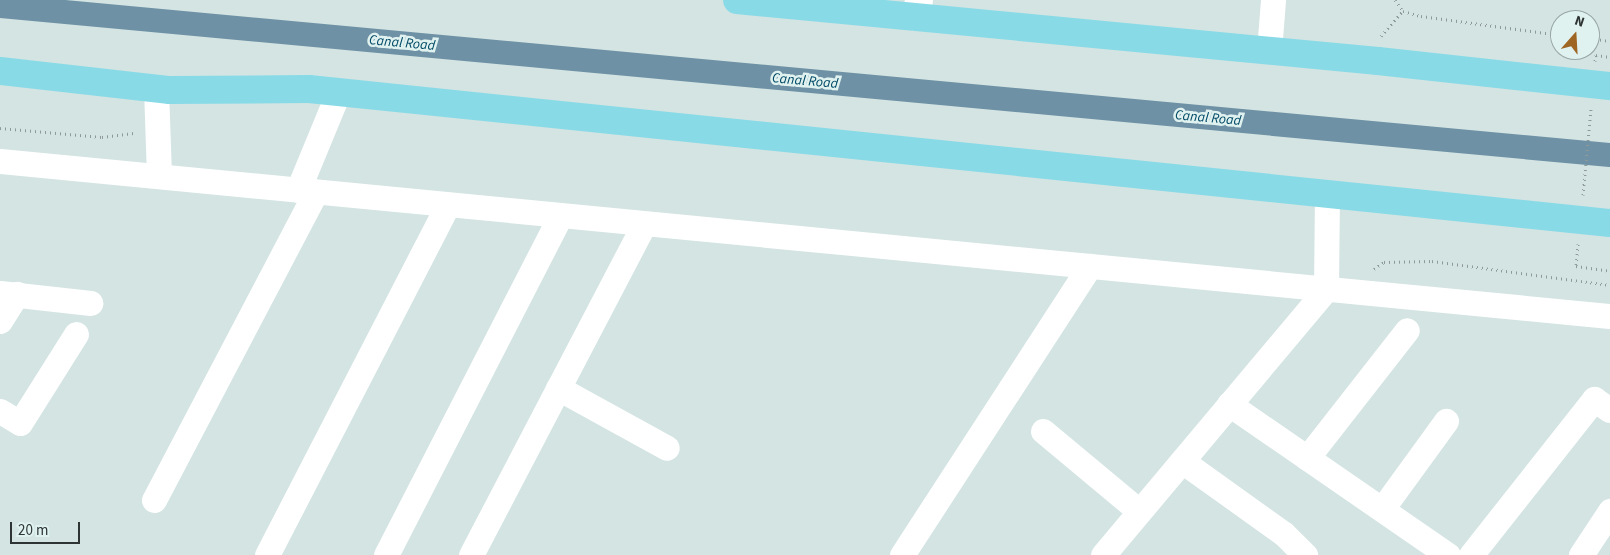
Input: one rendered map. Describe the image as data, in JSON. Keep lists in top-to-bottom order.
{
  "water": ["Canal Road"],
  "scale_bar": "20 m",
  "north": "top"
}
